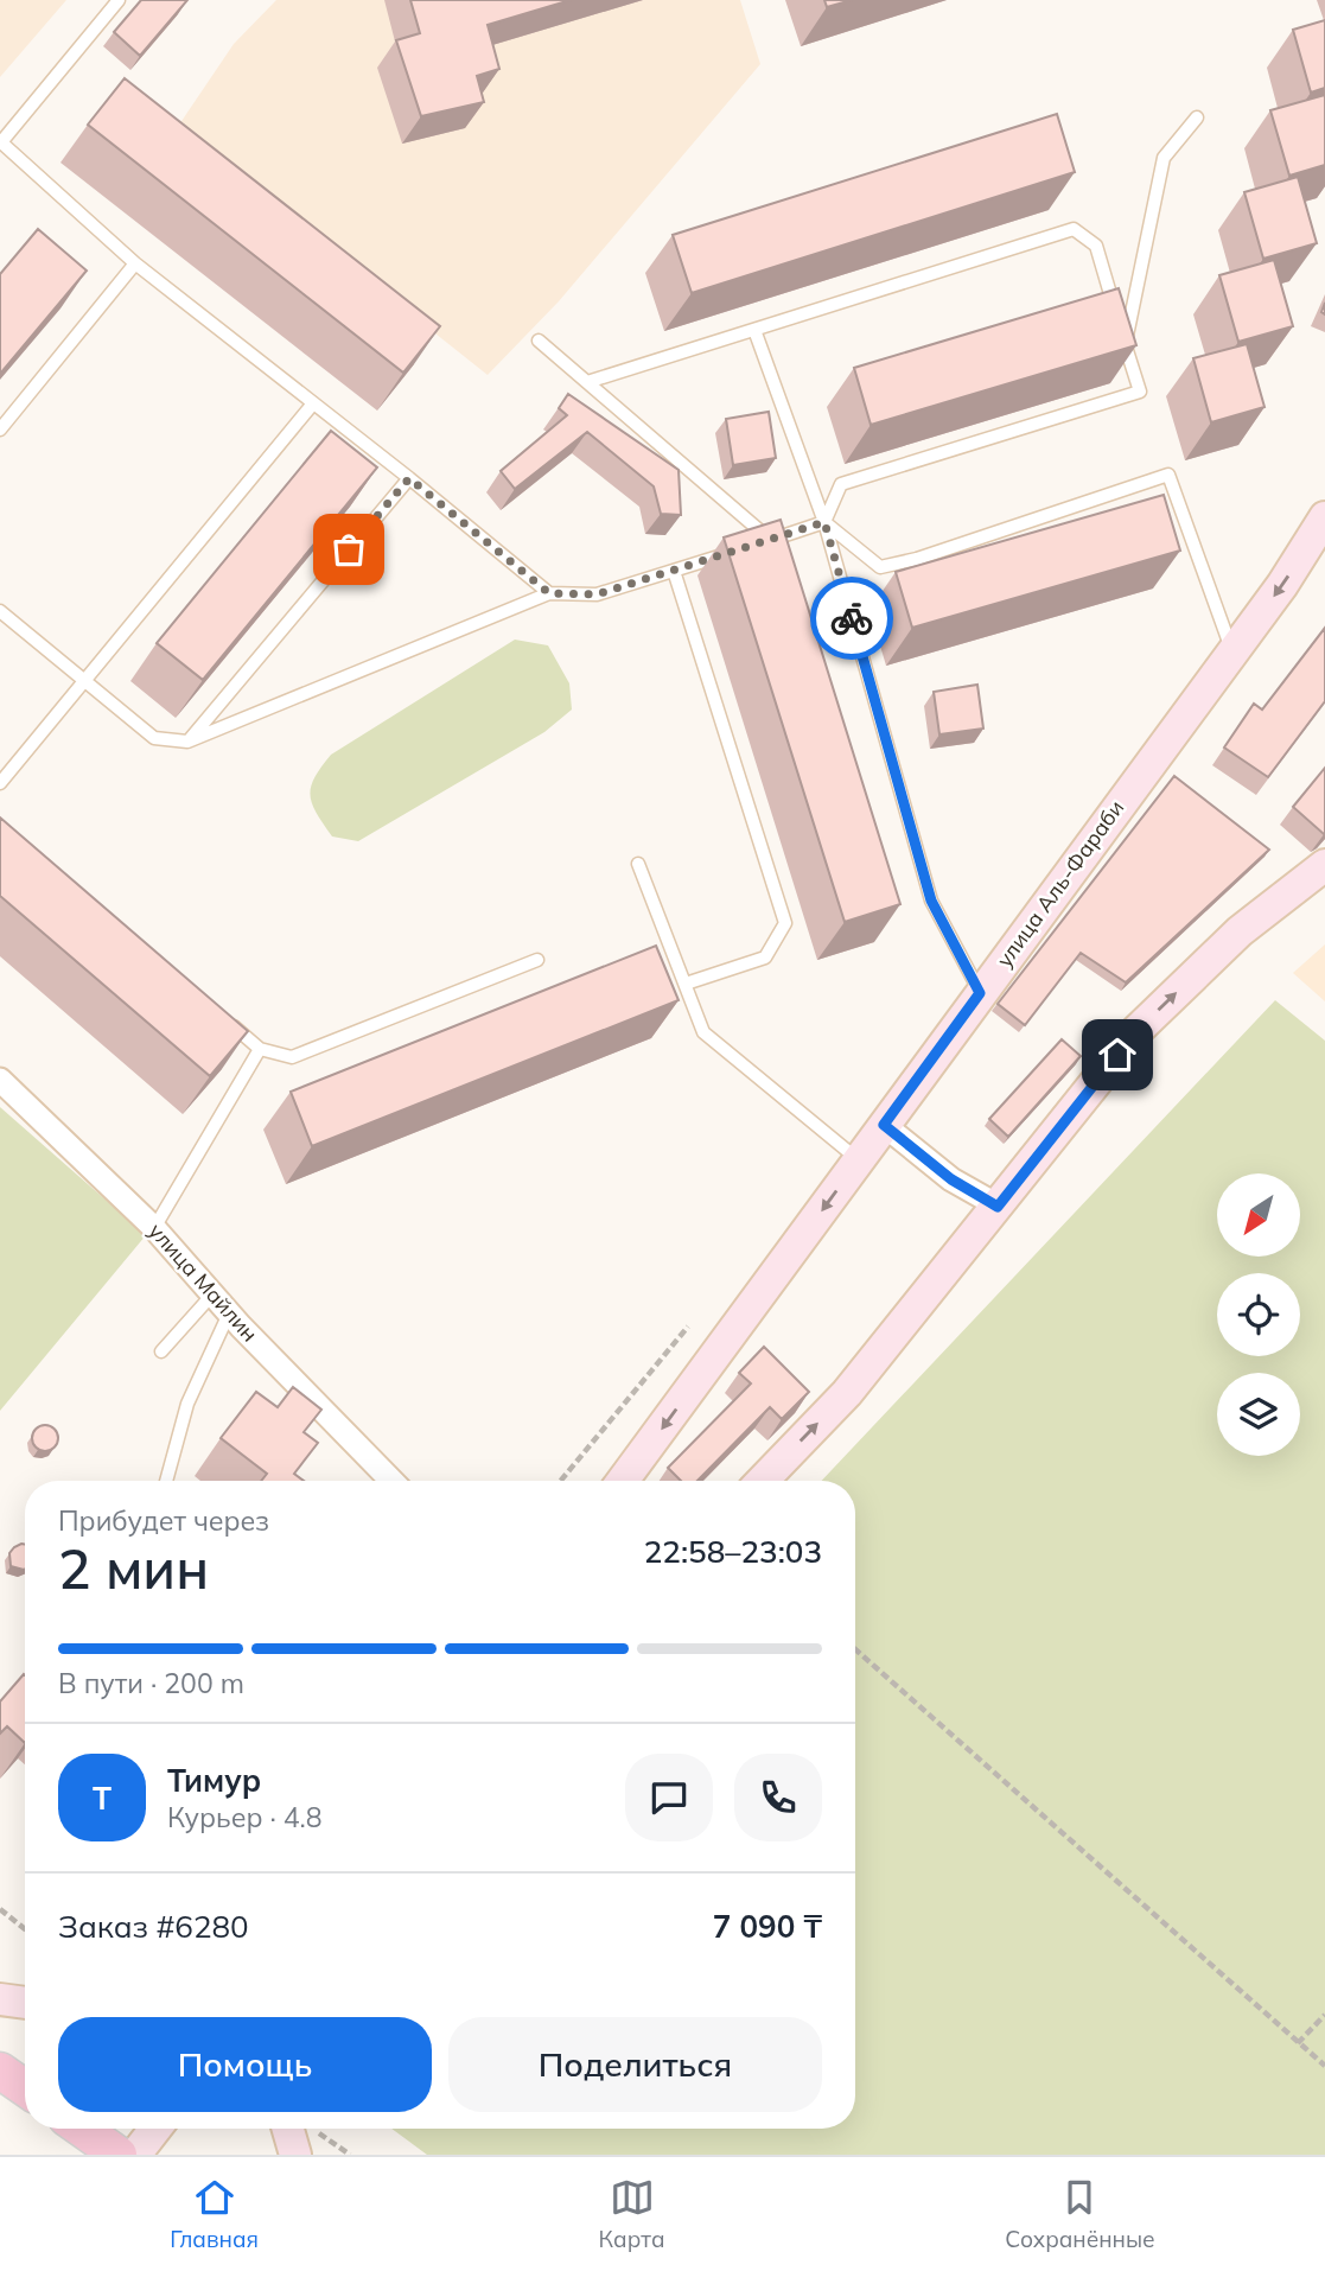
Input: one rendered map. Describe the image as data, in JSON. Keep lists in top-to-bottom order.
{
  "streets": {
    "main road": ["улица Аль-Фараби"],
    "street": ["улица Майлин"]
  },
  "north": "bottom left",
  "page": {
    "heading": ["2 мин", "Прибудет через", "22:58–23:03"],
    "panel": [
      "Тимур",
      "Курьер · 4.8",
      "Заказ #6280",
      "7 090 ₸"
    ],
    "bar": "В пути · 200 m",
    "round": "Т",
    "buttons": ["Помощь", "Поделиться"],
    "tabs": ["Главная", "Карта", "Сохранённые"]
  }
}
